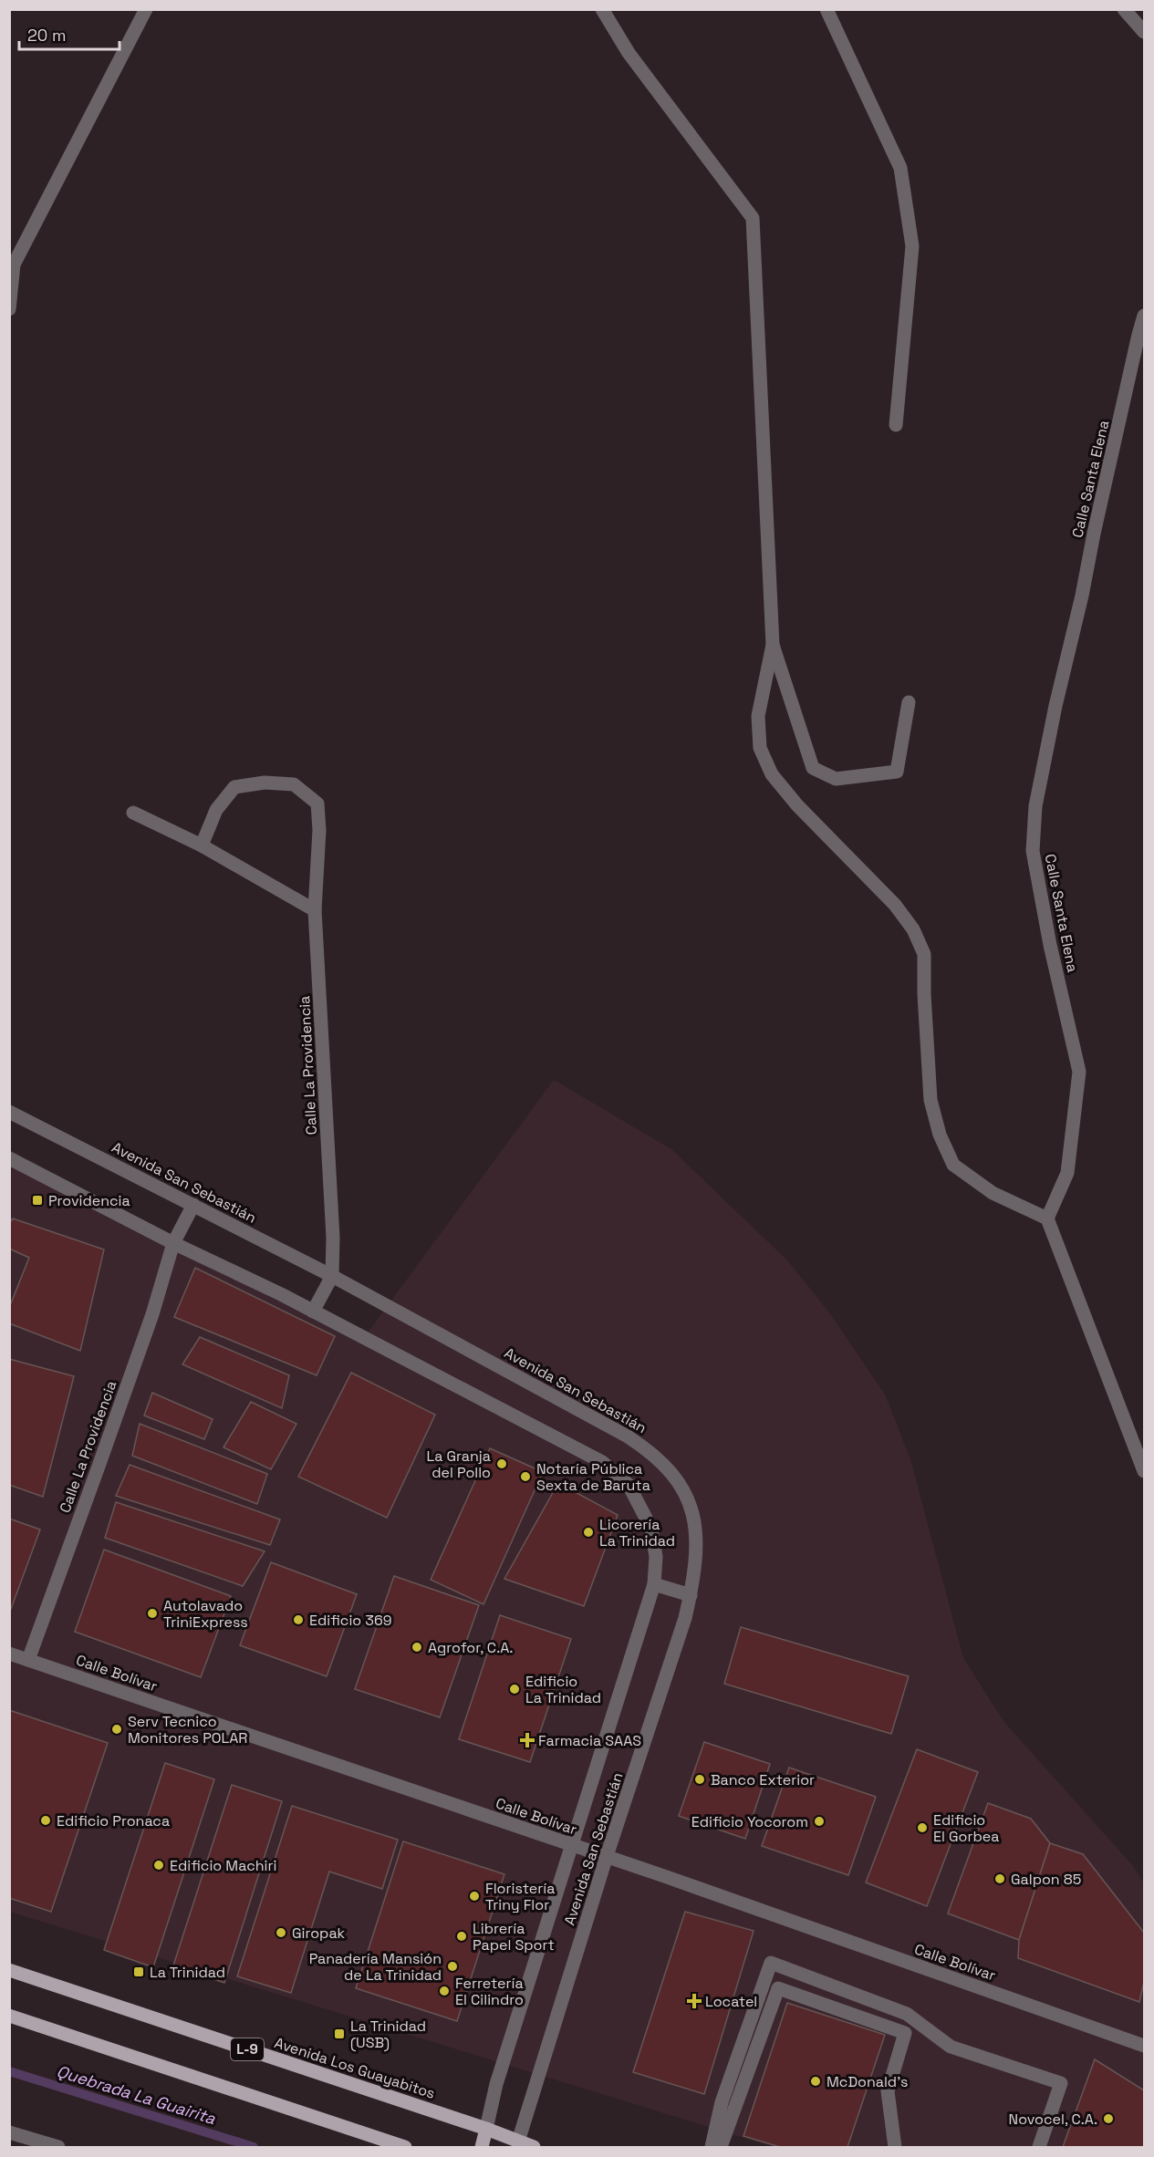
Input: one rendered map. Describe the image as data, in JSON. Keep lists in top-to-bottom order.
{
  "streets": {
    "main road": ["L-9", "Avenida Los Guayabitos"],
    "street": [
      "Calle Santa Elena",
      "Calle La Providencia",
      "Avenida San Sebastián",
      "Calle Bolívar"
    ]
  },
  "crossings": [
    ["Calle La Providencia", "Avenida San Sebastián"],
    ["Calle La Providencia", "Calle Bolívar"],
    ["Avenida San Sebastián", "Calle Bolívar"],
    ["Avenida San Sebastián", "Avenida Los Guayabitos"]
  ],
  "water": ["Quebrada La Guairita"],
  "places": {
    "transit": ["Providencia", "La Trinidad", "La Trinidad (USB)"],
    "other": [
      "La Granja del Pollo",
      "Notaría Pública Sexta de Baruta",
      "Licorería La Trinidad",
      "Autolavado TriniExpress",
      "Edificio 369",
      "Agrofor, C.A.",
      "Edificio La Trinidad",
      "Serv Tecnico Monitores POLAR",
      "Banco Exterior",
      "Edificio Pronaca",
      "Edificio Yocorom",
      "Edificio El Gorbea",
      "Edificio Machiri",
      "Galpon 85",
      "Floristería Triny Flor",
      "Giropak",
      "Librería Papel Sport",
      "Panadería Mansión de La Trinidad",
      "Ferretería El Cilindro",
      "McDonald's",
      "Novocel, C.A."
    ],
    "health": ["Farmacia SAAS", "Locatel"]
  },
  "scale_bar": "20 m"
}
